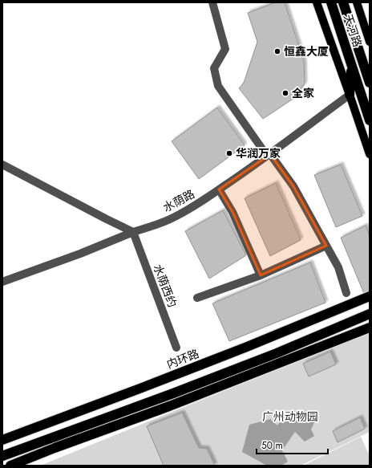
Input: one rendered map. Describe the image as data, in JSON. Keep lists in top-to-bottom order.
{
  "streets": {
    "highway": ["天河路", "内环路"],
    "street": ["水荫路", "水荫西约"]
  },
  "crossings": [
    ["水荫路", "水荫西约"]
  ],
  "parks": ["广州动物园"],
  "places": ["恒鑫大厦", "全家", "华润万家"],
  "scale_bar": "50 m"
}
